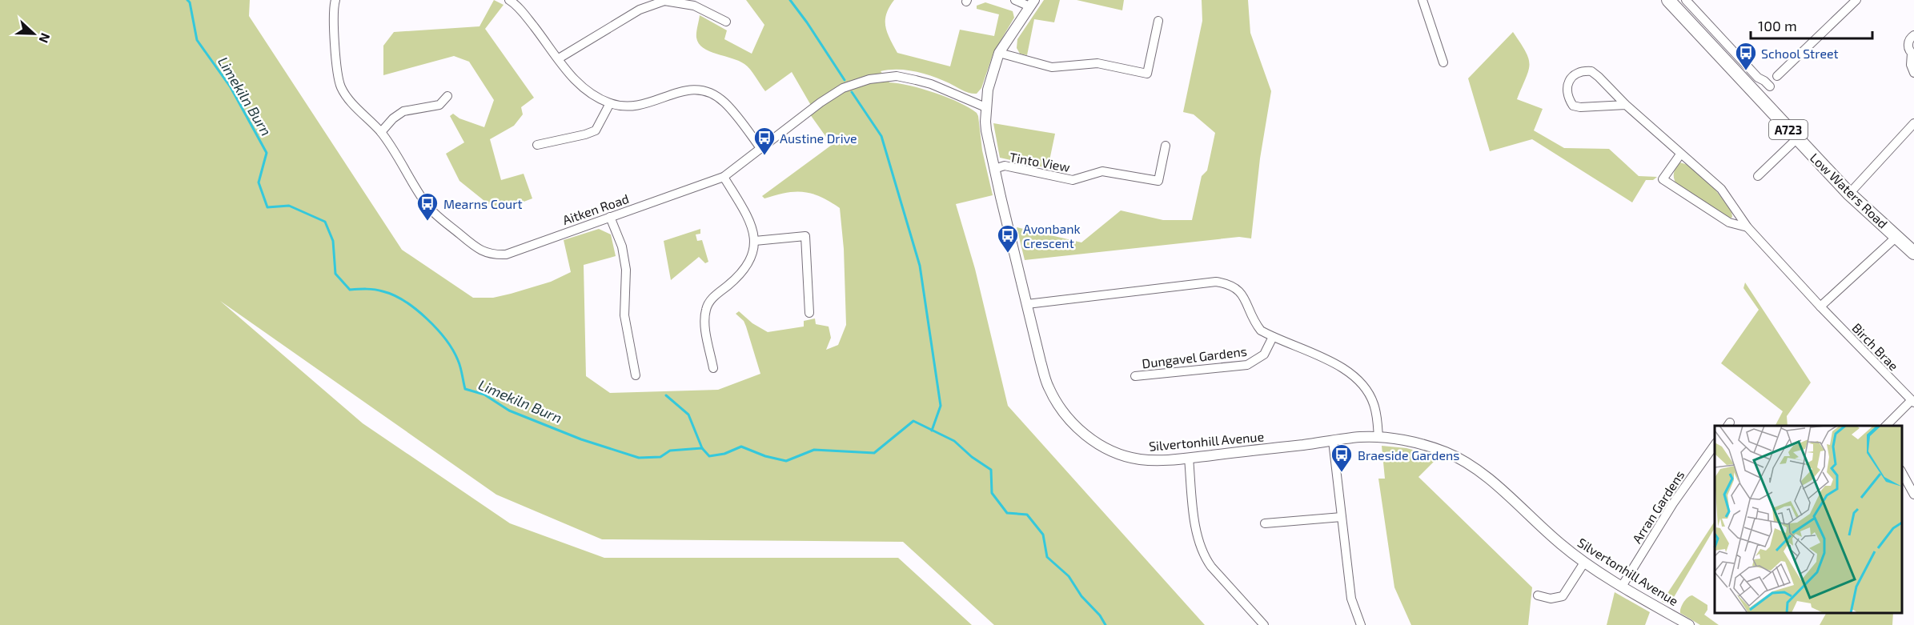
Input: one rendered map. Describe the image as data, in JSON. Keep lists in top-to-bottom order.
{
  "streets": {
    "main road": ["A723", "Low Waters Road"],
    "street": [
      "Tinto View",
      "Aitken Road",
      "Birch Brae",
      "Dungavel Gardens",
      "Silvertonhill Avenue",
      "Arran Gardens"
    ]
  },
  "crossings": [
    ["Tinto View", "Silvertonhill Avenue"],
    ["Aitken Road", "Silvertonhill Avenue"],
    ["Silvertonhill Avenue", "Arran Gardens"]
  ],
  "water": ["Limekiln Burn"],
  "places": {
    "bus stop": [
      "School Street",
      "Austine Drive",
      "Mearns Court",
      "Avonbank Crescent",
      "Braeside Gardens"
    ]
  },
  "scale_bar": "100 m",
  "north": "right"
}
